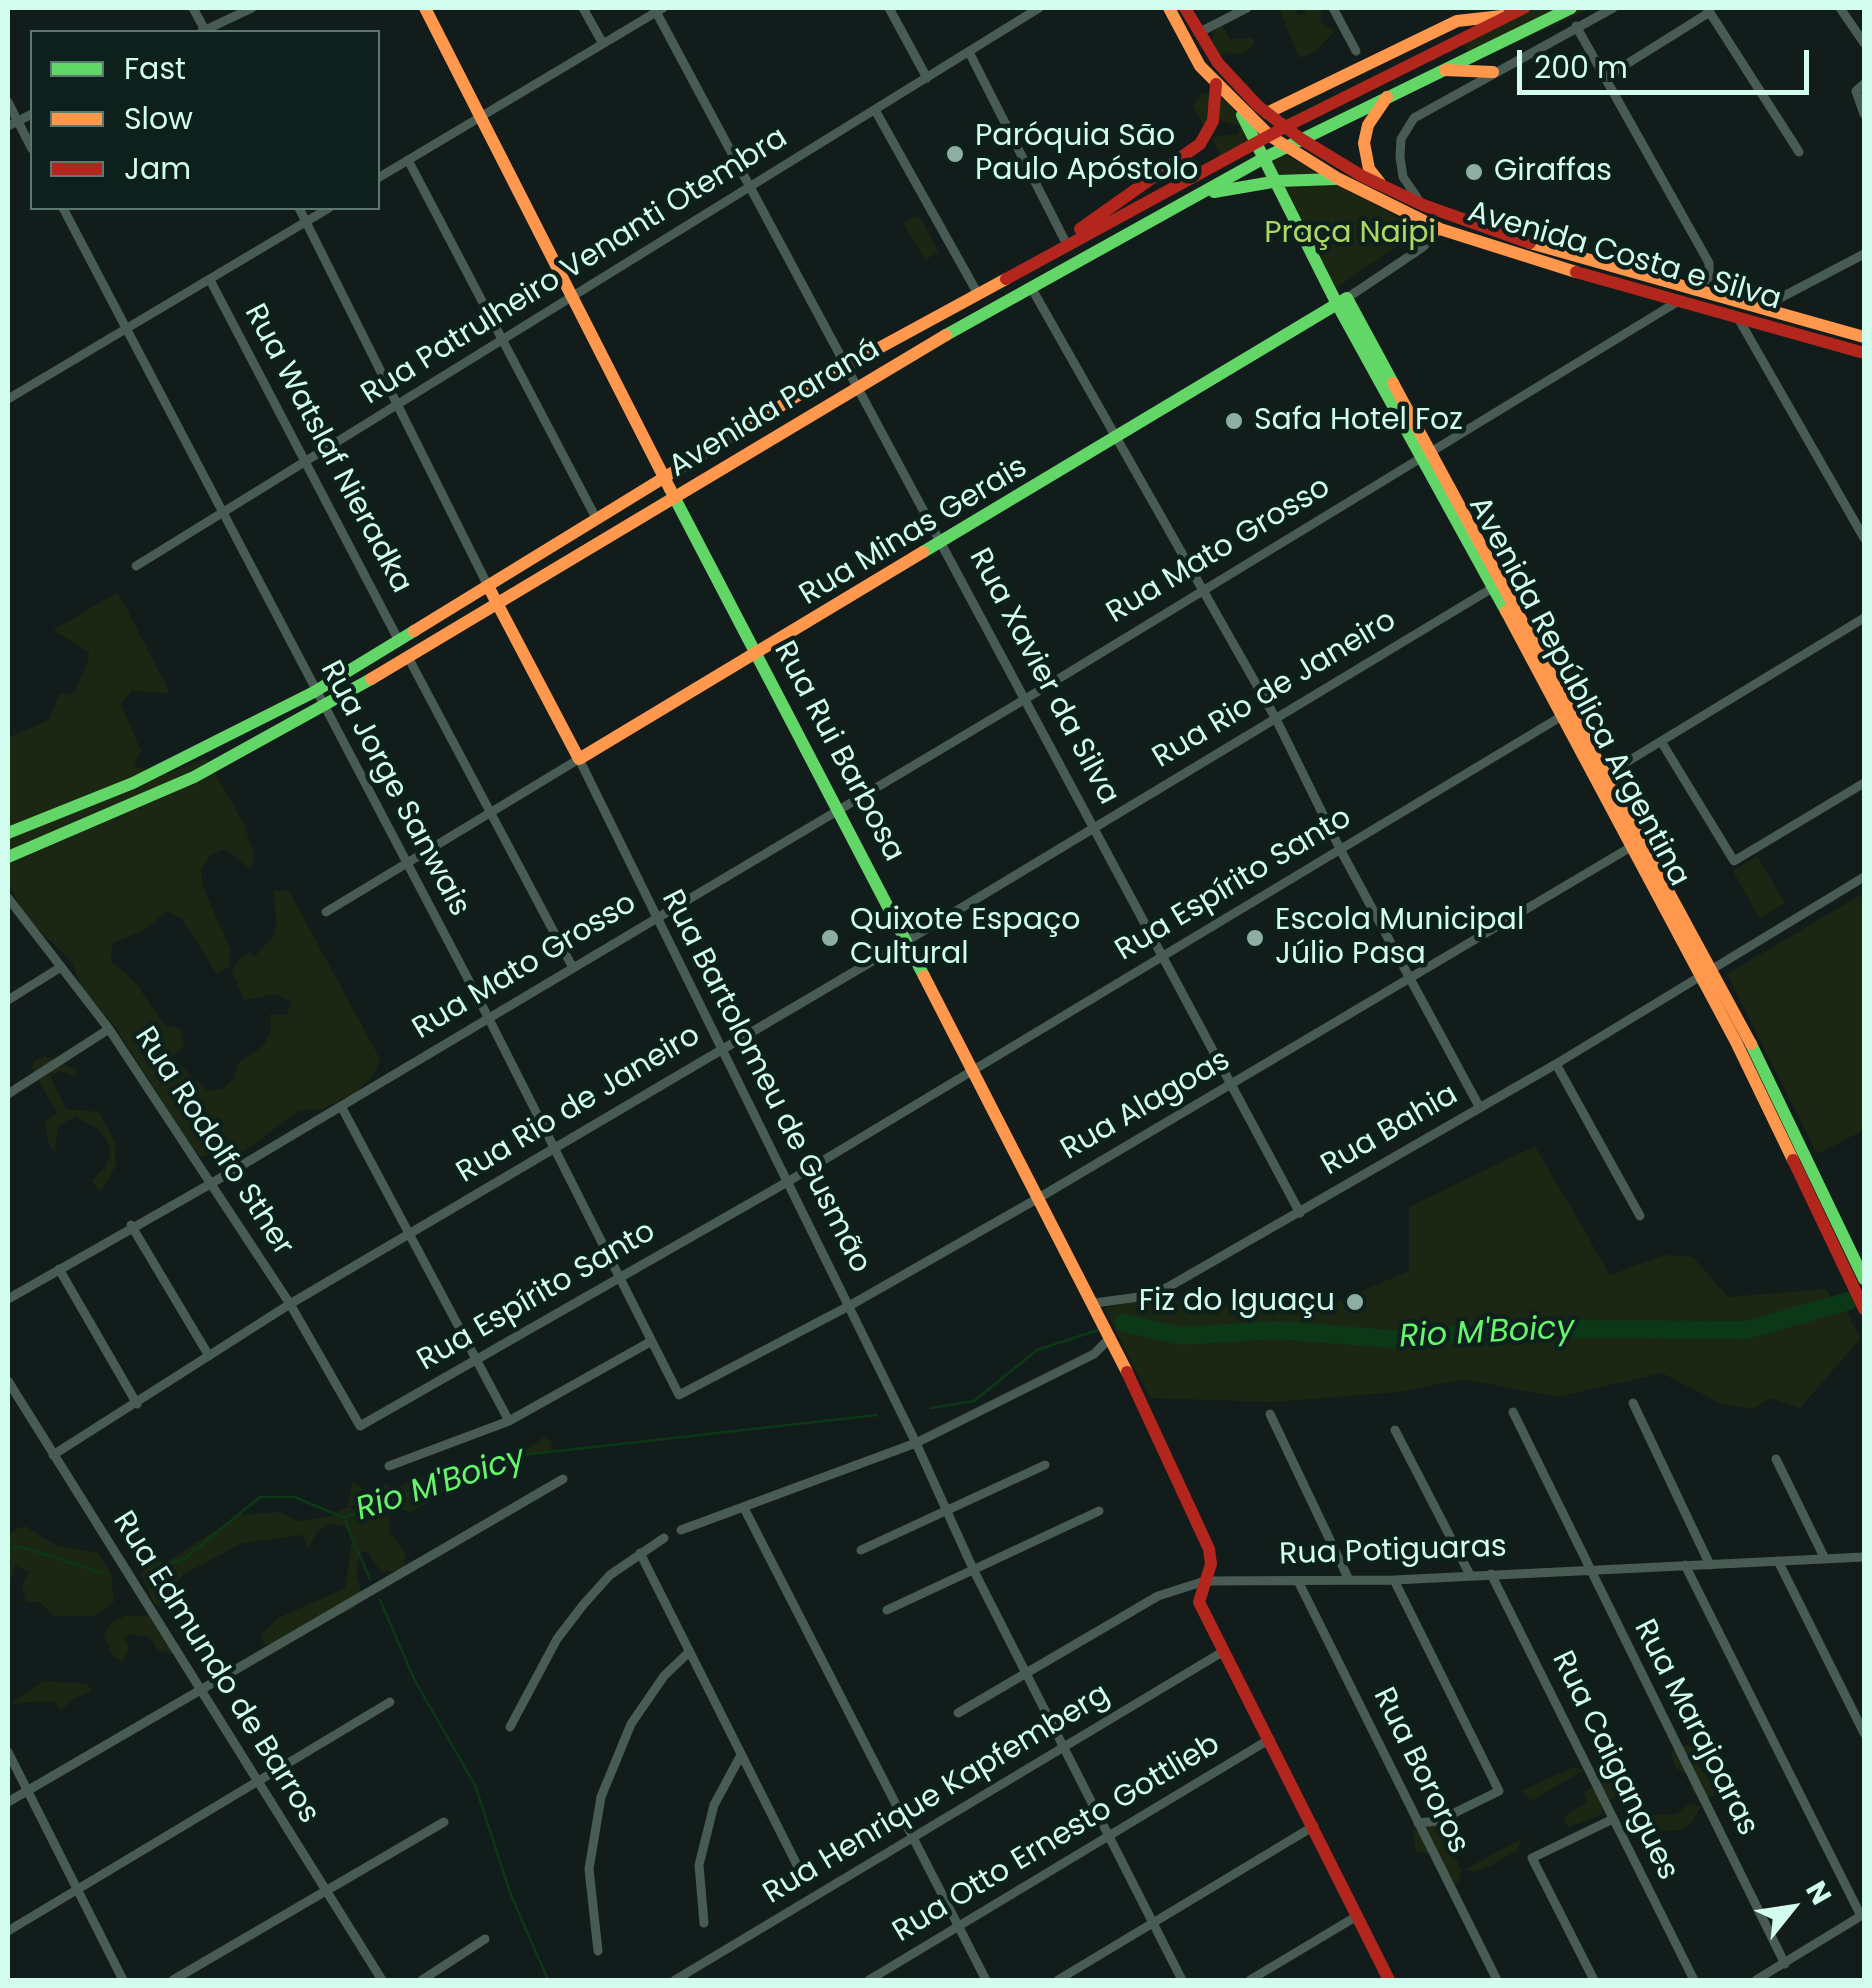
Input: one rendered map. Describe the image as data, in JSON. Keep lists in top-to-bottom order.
{
  "streets": {
    "main road": [
      "Avenida Costa e Silva",
      "Avenida Paraná",
      "Rua Minas Gerais",
      "Avenida República Argentina",
      "Rua Rui Barbosa",
      "Rua Bartolomeu de Gusmão"
    ],
    "street": [
      "Rua Patrulheiro Venanti Otembra",
      "Rua Watslaf Nieradka",
      "Rua Mato Grosso",
      "Rua Xavier da Silva",
      "Rua Rio de Janeiro",
      "Rua Jorge Sanwais",
      "Rua Espírito Santo",
      "Rua Alagoas",
      "Rua Bahia",
      "Rua Rodolfo Sther",
      "Rua Potiguaras",
      "Rua Edmundo de Barros",
      "Rua Marajoaras",
      "Rua Caigangues",
      "Rua Bororos",
      "Rua Henrique Kapfemberg",
      "Rua Otto Ernesto Gottlieb"
    ]
  },
  "crossings": [
    ["Avenida Costa e Silva", "Avenida Paraná"],
    ["Avenida Costa e Silva", "Rua Minas Gerais"],
    ["Avenida Costa e Silva", "Rua Mato Grosso"],
    ["Avenida Costa e Silva", "Avenida República Argentina"],
    ["Rua Patrulheiro Venanti Otembra", "Rua Watslaf Nieradka"],
    ["Rua Patrulheiro Venanti Otembra", "Rua Xavier da Silva"],
    ["Rua Patrulheiro Venanti Otembra", "Rua Rui Barbosa"],
    ["Rua Patrulheiro Venanti Otembra", "Rua Jorge Sanwais"],
    ["Rua Patrulheiro Venanti Otembra", "Rua Bartolomeu de Gusmão"],
    ["Avenida Paraná", "Rua Watslaf Nieradka"],
    ["Avenida Paraná", "Rua Xavier da Silva"],
    ["Avenida Paraná", "Avenida República Argentina"],
    ["Avenida Paraná", "Rua Rui Barbosa"],
    ["Avenida Paraná", "Rua Jorge Sanwais"],
    ["Avenida Paraná", "Rua Bartolomeu de Gusmão"],
    ["Rua Minas Gerais", "Rua Xavier da Silva"],
    ["Rua Minas Gerais", "Avenida República Argentina"],
    ["Rua Minas Gerais", "Rua Rui Barbosa"],
    ["Rua Minas Gerais", "Rua Jorge Sanwais"],
    ["Rua Minas Gerais", "Rua Bartolomeu de Gusmão"],
    ["Rua Mato Grosso", "Rua Xavier da Silva"],
    ["Rua Mato Grosso", "Avenida República Argentina"],
    ["Rua Mato Grosso", "Rua Rui Barbosa"],
    ["Rua Mato Grosso", "Rua Jorge Sanwais"],
    ["Rua Mato Grosso", "Rua Bartolomeu de Gusmão"],
    ["Rua Mato Grosso", "Rua Rodolfo Sther"],
    ["Rua Xavier da Silva", "Rua Rio de Janeiro"],
    ["Rua Xavier da Silva", "Rua Espírito Santo"],
    ["Rua Xavier da Silva", "Rua Alagoas"],
    ["Rua Xavier da Silva", "Rua Bahia"],
    ["Rua Rio de Janeiro", "Avenida República Argentina"],
    ["Rua Rio de Janeiro", "Rua Rui Barbosa"],
    ["Rua Rio de Janeiro", "Rua Jorge Sanwais"],
    ["Rua Rio de Janeiro", "Rua Bartolomeu de Gusmão"],
    ["Rua Rio de Janeiro", "Rua Rodolfo Sther"],
    ["Rua Rio de Janeiro", "Rua Edmundo de Barros"],
    ["Avenida República Argentina", "Rua Espírito Santo"],
    ["Avenida República Argentina", "Rua Alagoas"],
    ["Avenida República Argentina", "Rua Bahia"],
    ["Rua Rui Barbosa", "Rua Espírito Santo"],
    ["Rua Rui Barbosa", "Rua Alagoas"],
    ["Rua Rui Barbosa", "Rua Bahia"],
    ["Rua Rui Barbosa", "Rua Potiguaras"],
    ["Rua Rui Barbosa", "Rua Henrique Kapfemberg"],
    ["Rua Rui Barbosa", "Rua Otto Ernesto Gottlieb"],
    ["Rua Jorge Sanwais", "Rua Espírito Santo"],
    ["Rua Jorge Sanwais", "Rua Alagoas"],
    ["Rua Espírito Santo", "Rua Bartolomeu de Gusmão"],
    ["Rua Espírito Santo", "Rua Rodolfo Sther"],
    ["Rua Bartolomeu de Gusmão", "Rua Alagoas"],
    ["Rua Bartolomeu de Gusmão", "Rua Potiguaras"],
    ["Rua Bartolomeu de Gusmão", "Rua Henrique Kapfemberg"],
    ["Rua Bartolomeu de Gusmão", "Rua Otto Ernesto Gottlieb"],
    ["Rua Potiguaras", "Rua Marajoaras"],
    ["Rua Potiguaras", "Rua Caigangues"],
    ["Rua Potiguaras", "Rua Bororos"]
  ],
  "water": ["Rio M'Boicy"],
  "parks": ["Praça Naipi"],
  "places": [
    "Paróquia São Paulo Apóstolo",
    "Giraffas",
    "Safa Hotel Foz",
    "Quixote Espaço Cultural",
    "Escola Municipal Júlio Pasa",
    "Fiz do Iguaçu"
  ],
  "legend": ["Fast", "Slow", "Jam"],
  "scale_bar": "200 m",
  "north": "top right"
}
